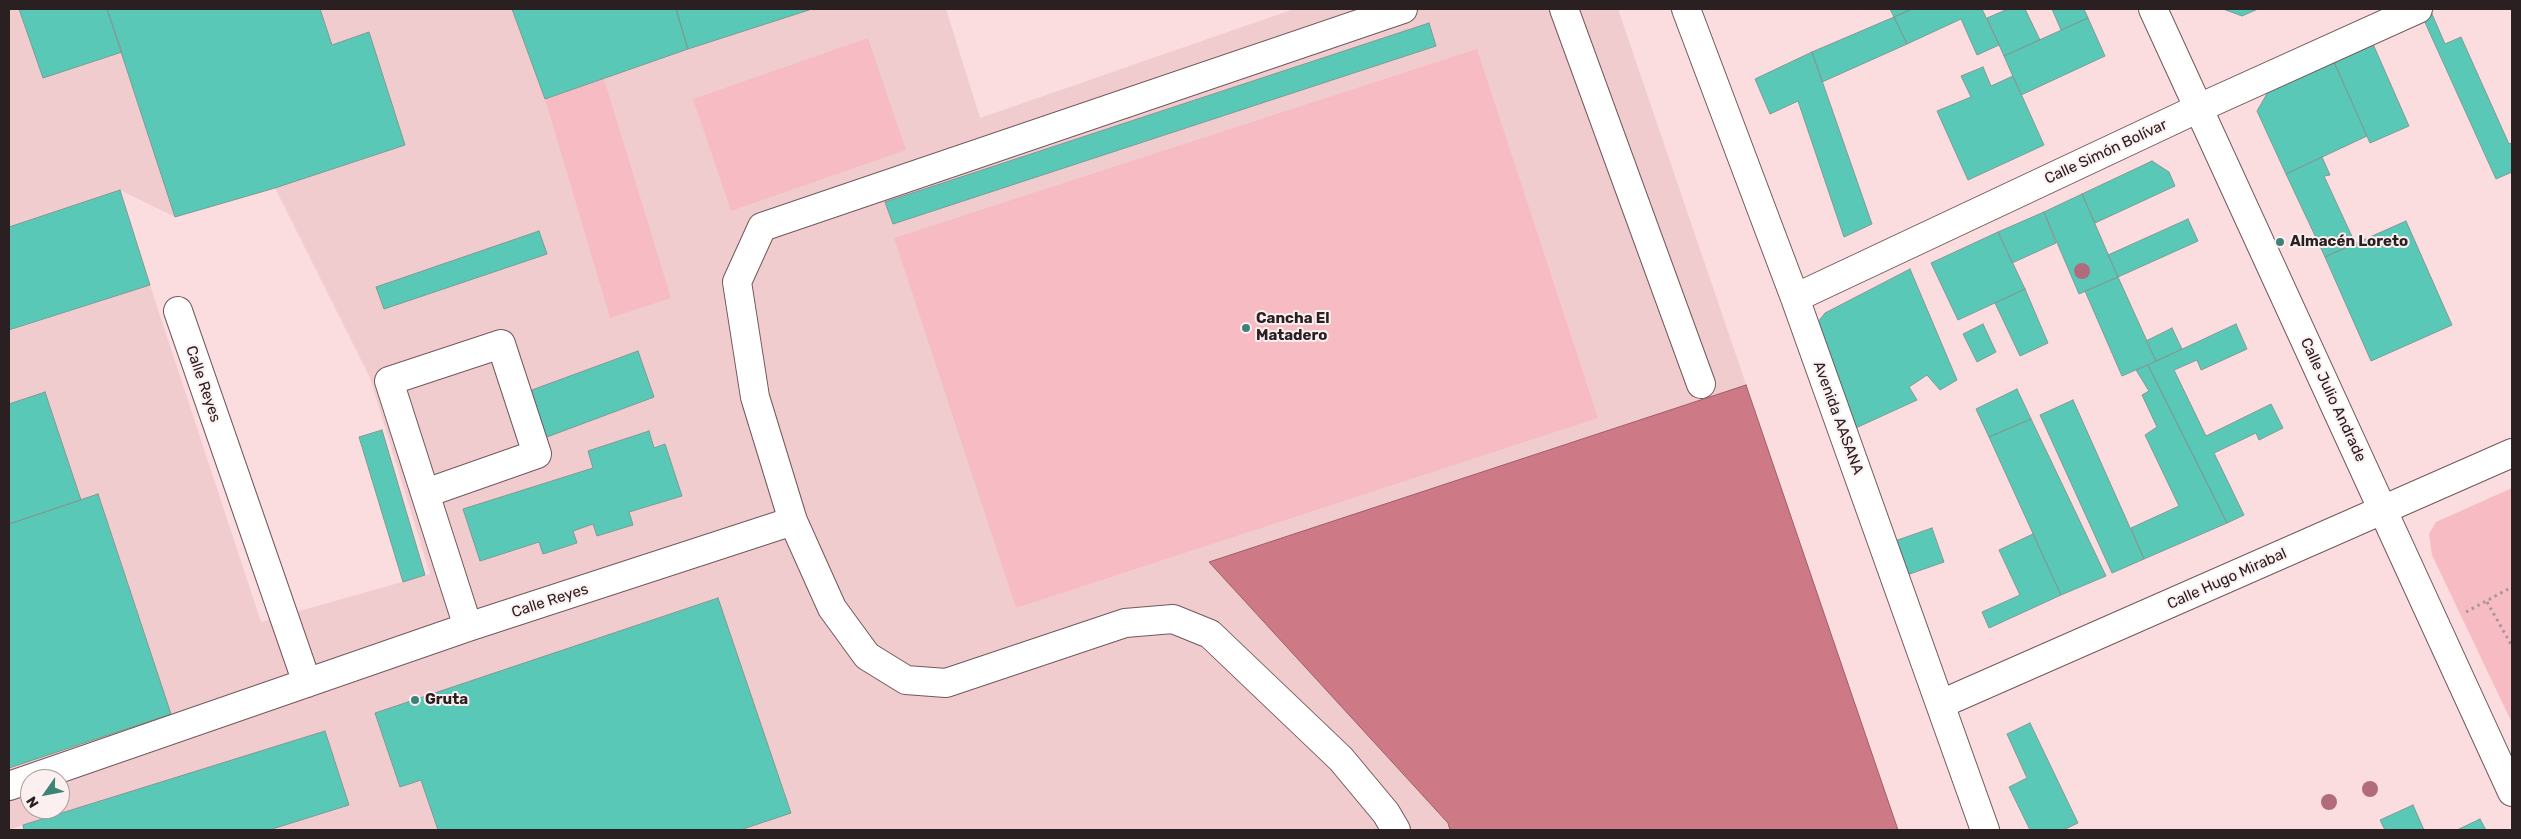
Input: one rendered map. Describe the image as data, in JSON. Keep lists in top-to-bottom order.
{
  "streets": {
    "street": [
      "Calle Simón Bolívar",
      "Calle Reyes",
      "Calle Julio Andrade",
      "Avenida AASANA",
      "Calle Hugo Mirabal"
    ]
  },
  "crossings": [
    ["Calle Simón Bolívar", "Calle Julio Andrade"],
    ["Calle Simón Bolívar", "Avenida AASANA"],
    ["Calle Julio Andrade", "Calle Hugo Mirabal"],
    ["Avenida AASANA", "Calle Hugo Mirabal"]
  ],
  "places": ["Almacén Loreto", "Cancha El Matadero", "Gruta"],
  "north": "bottom left"
}
